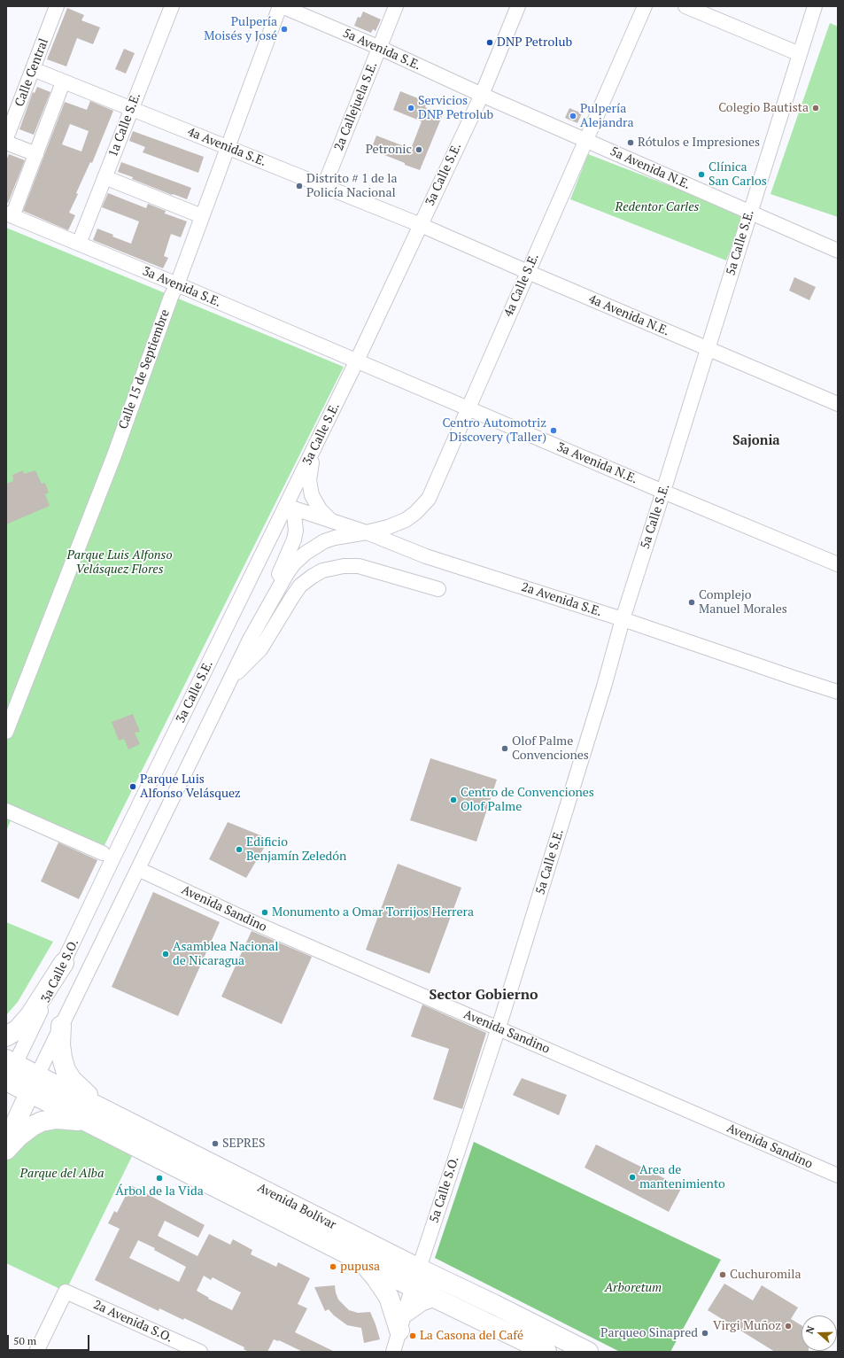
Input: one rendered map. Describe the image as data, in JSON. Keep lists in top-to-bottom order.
{
  "streets": {
    "highway": ["3a Calle S.O.", "Avenida Bolívar"],
    "street": [
      "5a Avenida S.E.",
      "Calle Central",
      "2a Callejuela S.E.",
      "1a Calle S.E.",
      "4a Avenida S.E.",
      "5a Avenida N.E.",
      "3a Calle S.E.",
      "5a Calle S.E.",
      "4a Calle S.E.",
      "3a Avenida S.E.",
      "4a Avenida N.E.",
      "Calle 15 de Septiembre",
      "3a Avenida N.E.",
      "2a Avenida S.E.",
      "Avenida Sandino",
      "5a Calle S.O.",
      "2a Avenida S.O."
    ]
  },
  "crossings": [
    ["5a Avenida S.E.", "2a Callejuela S.E."],
    ["5a Avenida S.E.", "5a Avenida N.E."],
    ["5a Avenida S.E.", "3a Calle S.E."],
    ["5a Avenida S.E.", "Calle 15 de Septiembre"],
    ["Calle Central", "4a Avenida S.E."],
    ["2a Callejuela S.E.", "4a Avenida S.E."],
    ["1a Calle S.E.", "4a Avenida S.E."],
    ["1a Calle S.E.", "3a Avenida S.E."],
    ["4a Avenida S.E.", "3a Calle S.E."],
    ["4a Avenida S.E.", "4a Avenida N.E."],
    ["4a Avenida S.E.", "Calle 15 de Septiembre"],
    ["5a Avenida N.E.", "3a Calle S.E."],
    ["5a Avenida N.E.", "5a Calle S.E."],
    ["5a Avenida N.E.", "4a Calle S.E."],
    ["3a Calle S.E.", "3a Avenida S.E."],
    ["3a Calle S.E.", "4a Avenida N.E."],
    ["3a Calle S.E.", "3a Avenida N.E."],
    ["3a Calle S.E.", "2a Avenida S.E."],
    ["3a Calle S.E.", "3a Calle S.O."],
    ["5a Calle S.E.", "4a Avenida N.E."],
    ["5a Calle S.E.", "3a Avenida N.E."],
    ["5a Calle S.E.", "2a Avenida S.E."],
    ["5a Calle S.E.", "Avenida Sandino"],
    ["5a Calle S.E.", "5a Calle S.O."],
    ["4a Calle S.E.", "4a Avenida N.E."],
    ["4a Calle S.E.", "3a Avenida N.E."],
    ["4a Calle S.E.", "2a Avenida S.E."],
    ["3a Avenida S.E.", "Calle 15 de Septiembre"],
    ["3a Avenida S.E.", "3a Avenida N.E."],
    ["Avenida Sandino", "3a Calle S.O."],
    ["Avenida Sandino", "5a Calle S.O."],
    ["3a Calle S.O.", "Avenida Bolívar"],
    ["5a Calle S.O.", "Avenida Bolívar"]
  ],
  "districts": ["Sajonia", "Sector Gobierno"],
  "parks": [
    "Redentor Carles",
    "Parque Luis Alfonso Velásquez Flores",
    "Parque del Alba",
    "Arboretum"
  ],
  "places": [
    "Pulpería Moisés y José",
    "DNP Petrolub",
    "Servicios DNP Petrolub",
    "Colegio Bautista",
    "Pulpería Alejandra",
    "Rótulos e Impresiones",
    "Petronic",
    "Clínica San Carlos",
    "Distrito # 1 de la Policía Nacional",
    "Centro Automotriz Discovery (Taller)",
    "Complejo Manuel Morales",
    "Olof Palme Convenciones",
    "Parque Luis Alfonso Velásquez",
    "Centro de Convenciones Olof Palme",
    "Edificio Benjamín Zeledón",
    "Monumento a Omar Torrijos Herrera",
    "Asamblea Nacional de Nicaragua",
    "SEPRES",
    "Area de mantenimiento",
    "Árbol de la Vida",
    "pupusa",
    "Cuchuromila",
    "Virgi Muñoz",
    "Parqueo Sinapred",
    "La Casona del Café"
  ],
  "scale_bar": "50 m",
  "north": "left"
}
